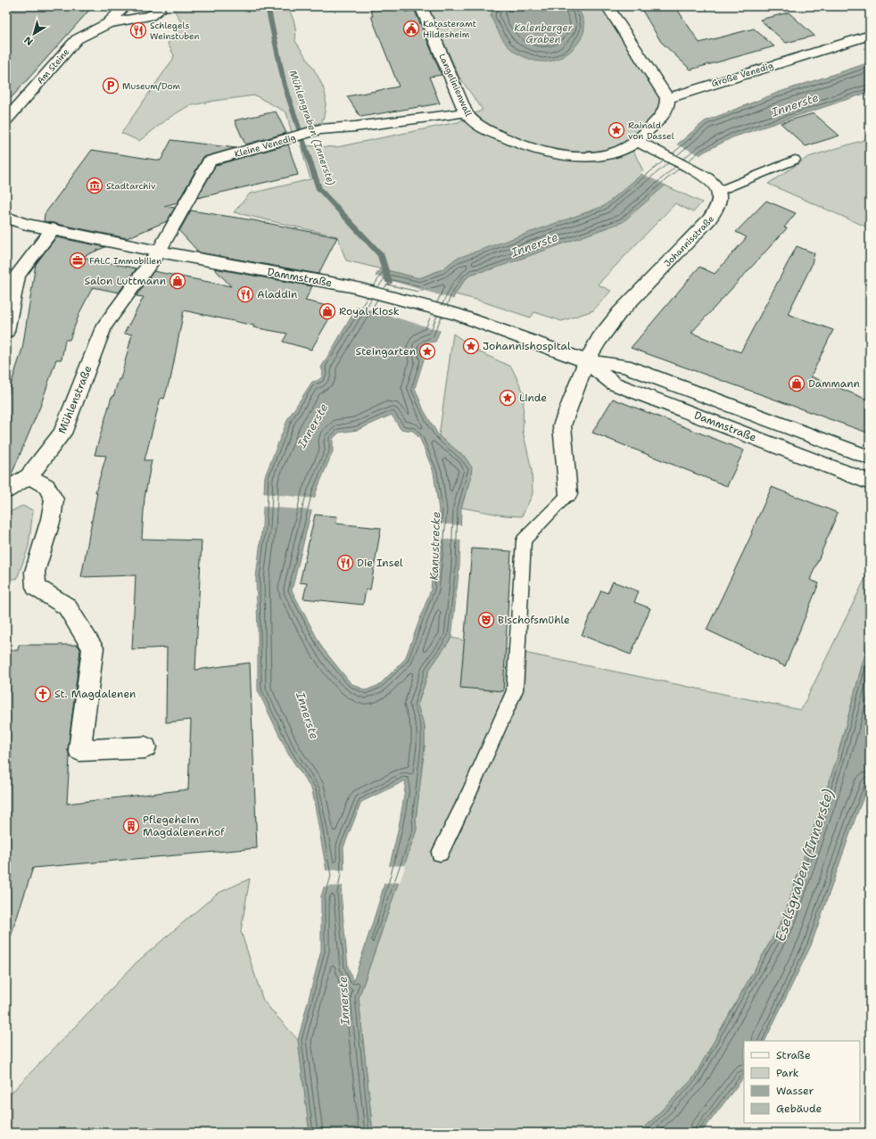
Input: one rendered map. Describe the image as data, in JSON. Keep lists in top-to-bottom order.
{
  "streets": {
    "street": [
      "Am Steine",
      "Große Venedig",
      "Langelinienwall",
      "Kleine Venedig",
      "Johannisstraße",
      "Dammstraße",
      "Mühlenstraße"
    ]
  },
  "crossings": [
    ["Langelinienwall", "Kleine Venedig"],
    ["Kleine Venedig", "Dammstraße"],
    ["Kleine Venedig", "Mühlenstraße"],
    ["Johannisstraße", "Dammstraße"],
    ["Dammstraße", "Mühlenstraße"]
  ],
  "water": [
    "Kalenberger Graben",
    "Innerste",
    "Mühlengraben (Innerste)",
    "Kanustrecke",
    "Eselsgraben (Innerste)"
  ],
  "places": {
    "public building": ["Katasteramt Hildesheim"],
    "restaurant": ["Schlegels Weinstuben", "Aladdin", "Die Insel"],
    "parking": ["Museum/Dom"],
    "place": [
      "Rainald von Dassel",
      "Johannishospital",
      "Steingarten",
      "Linde"
    ],
    "museum": ["Stadtarchiv"],
    "office": ["FALC Immobilien"],
    "shop": ["Salon Luttmann", "Royal Kiosk", "Dammann"],
    "theatre": ["Bischofsmühle"],
    "church": ["St. Magdalenen"],
    "building": ["Pflegeheim Magdalenenhof"]
  },
  "legend": [
    "Straße",
    "Park",
    "Wasser",
    "Gebäude"
  ],
  "north": "bottom left"
}
